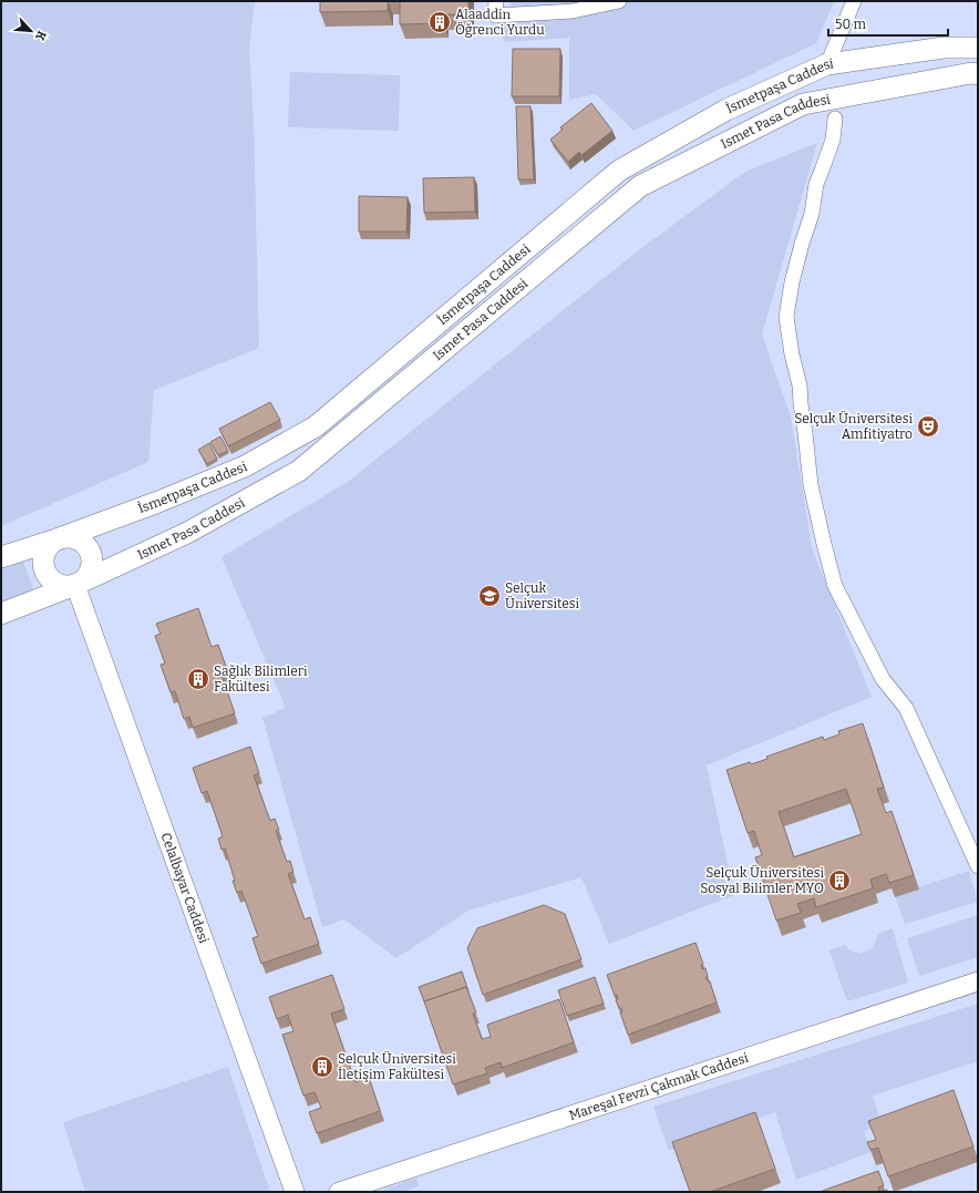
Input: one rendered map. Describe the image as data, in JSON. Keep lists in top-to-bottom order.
{
  "streets": {
    "main road": ["İsmetpaşa Caddesi", "Ismet Pasa Caddesi"],
    "street": ["Celalbayar Caddesi", "Mareşal Fevzi Çakmak Caddesi"]
  },
  "crossings": [
    ["İsmetpaşa Caddesi", "Ismet Pasa Caddesi"],
    ["İsmetpaşa Caddesi", "Celalbayar Caddesi"],
    ["Ismet Pasa Caddesi", "Celalbayar Caddesi"]
  ],
  "places": {
    "building": [
      "Alaaddin Öğrenci Yurdu",
      "Sağlık Bilimleri Fakültesi",
      "Selçuk Üniversitesi Sosyal Bilimler MYO",
      "Selçuk Üniversitesi İletişim Fakültesi"
    ],
    "theatre": ["Selçuk Üniversitesi Amfitiyatro"],
    "school or university": ["Selçuk Üniversitesi"]
  },
  "scale_bar": "50 m",
  "north": "bottom right"
}
